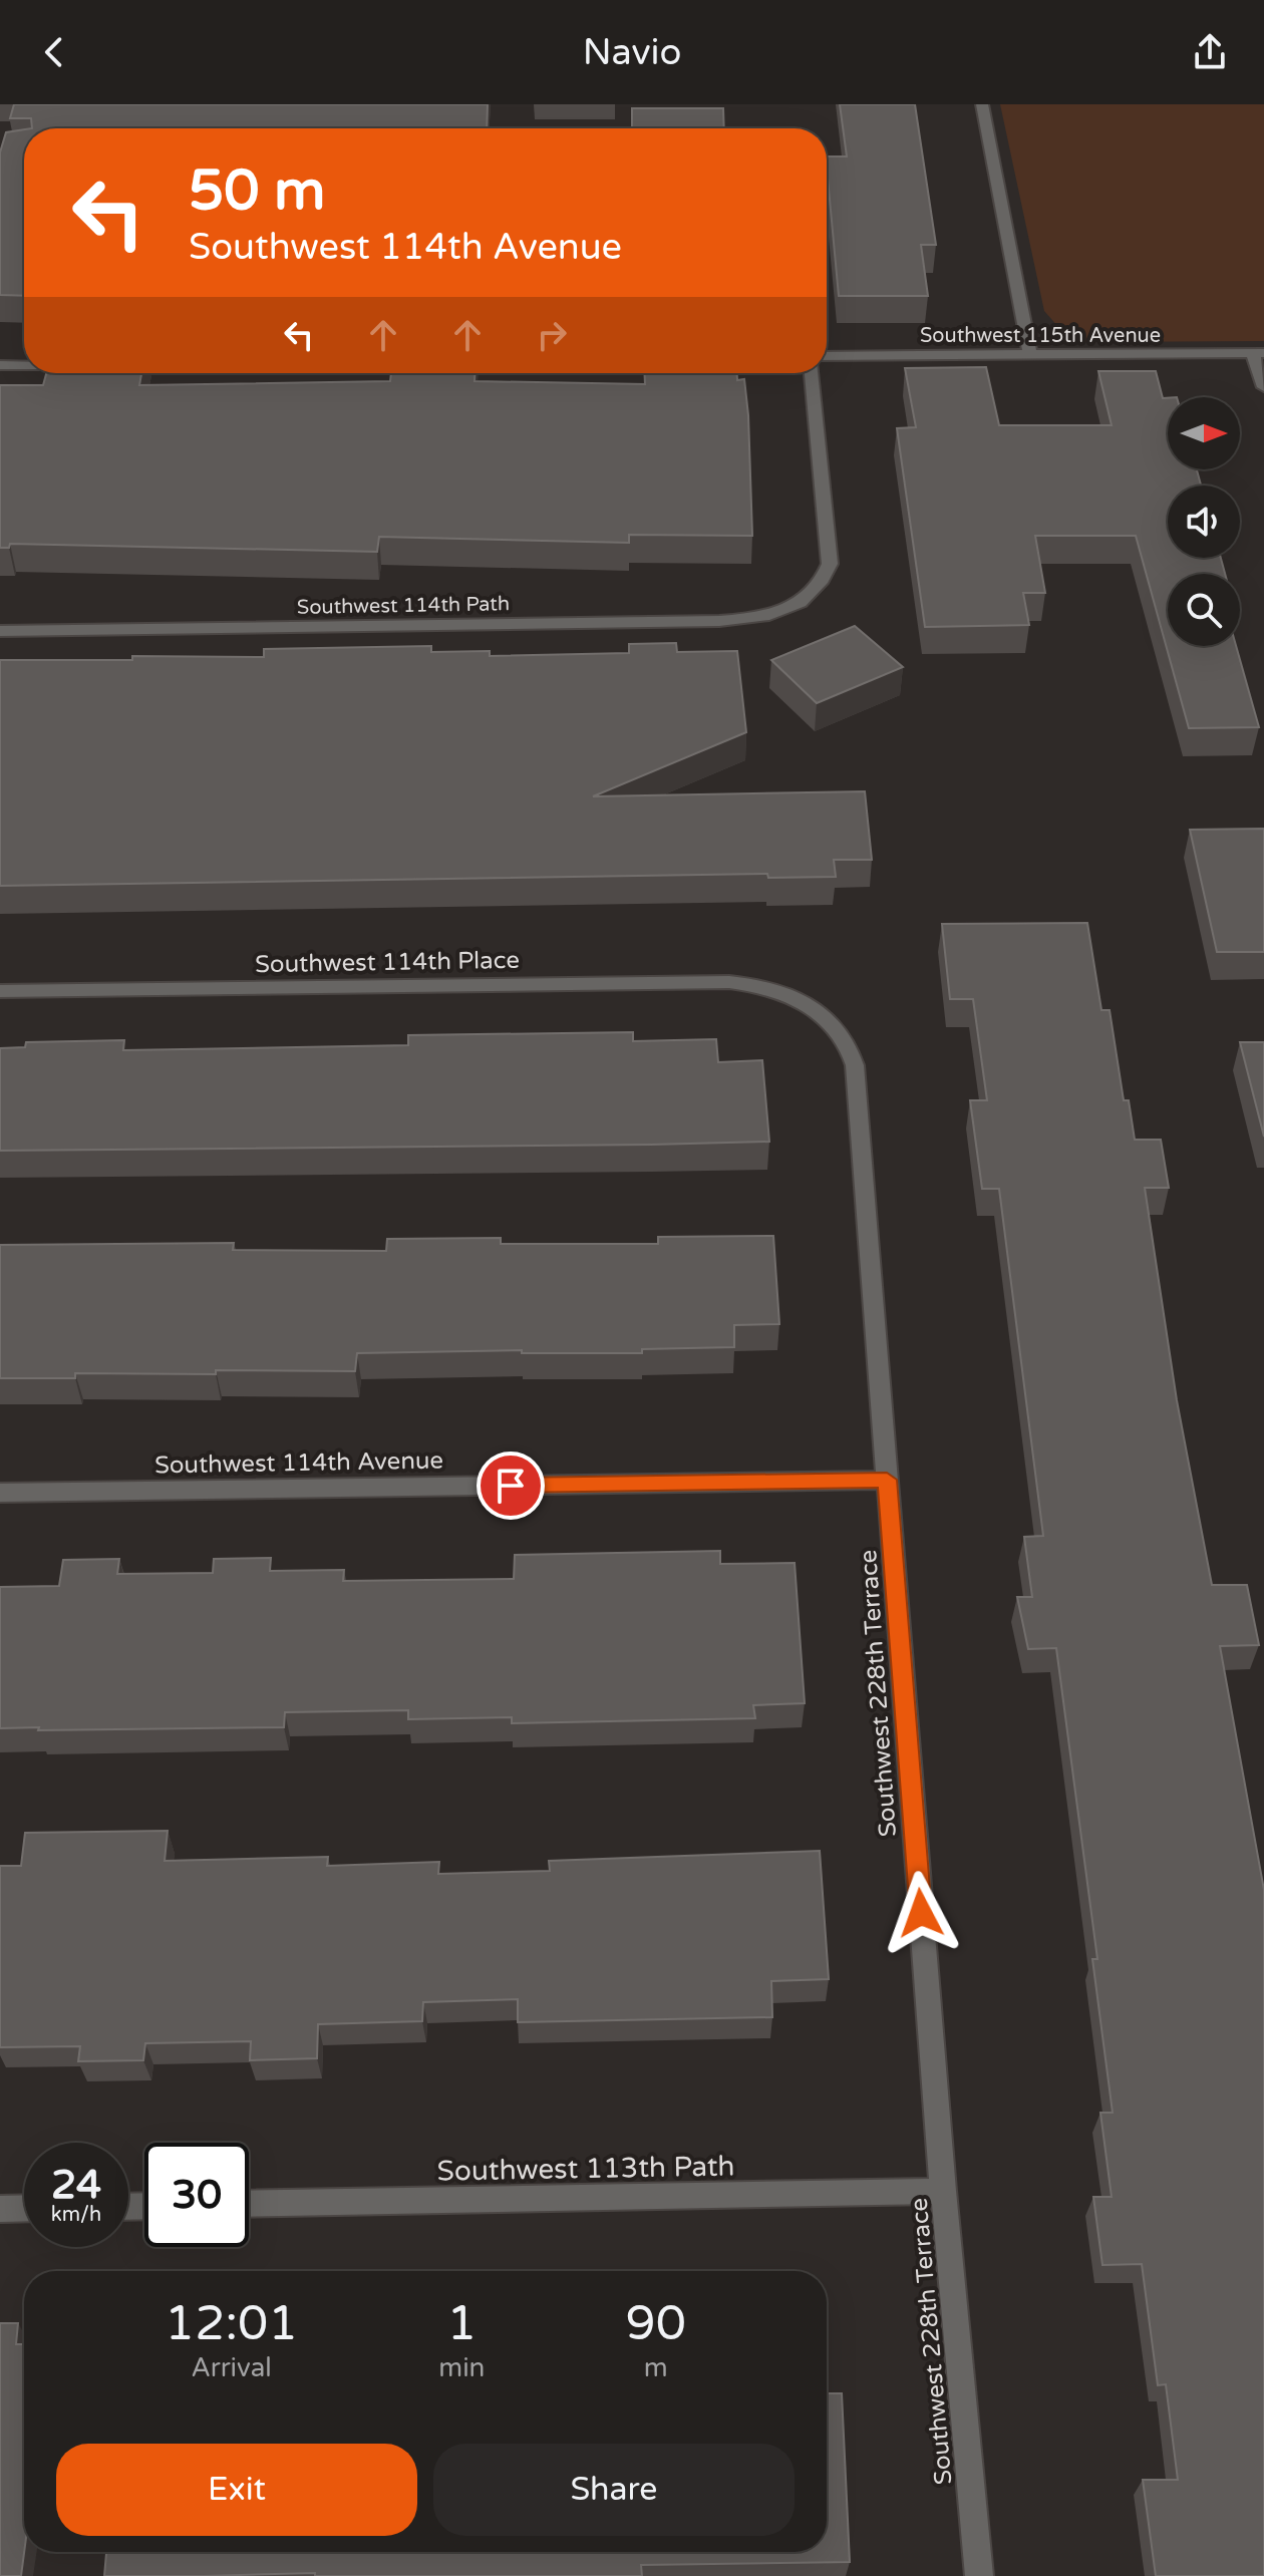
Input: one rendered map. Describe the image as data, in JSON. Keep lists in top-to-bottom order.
{
  "streets": {
    "street": [
      "Southwest 115th Avenue",
      "Southwest 114th Path",
      "Southwest 114th Place",
      "Southwest 114th Avenue",
      "Southwest 228th Terrace",
      "Southwest 113th Path"
    ]
  },
  "crossings": [
    ["Southwest 114th Place", "Southwest 228th Terrace"],
    ["Southwest 114th Avenue", "Southwest 228th Terrace"],
    ["Southwest 228th Terrace", "Southwest 113th Path"]
  ],
  "north": "right",
  "page": {
    "header": "Navio",
    "turn": ["50 m", "Southwest 114th Avenue"],
    "speed": "24 km/h",
    "limit": "30",
    "eta": [
      "12:01",
      "Arrival",
      "1",
      "min",
      "90",
      "m"
    ],
    "buttons": ["Exit", "Share"]
  }
}
